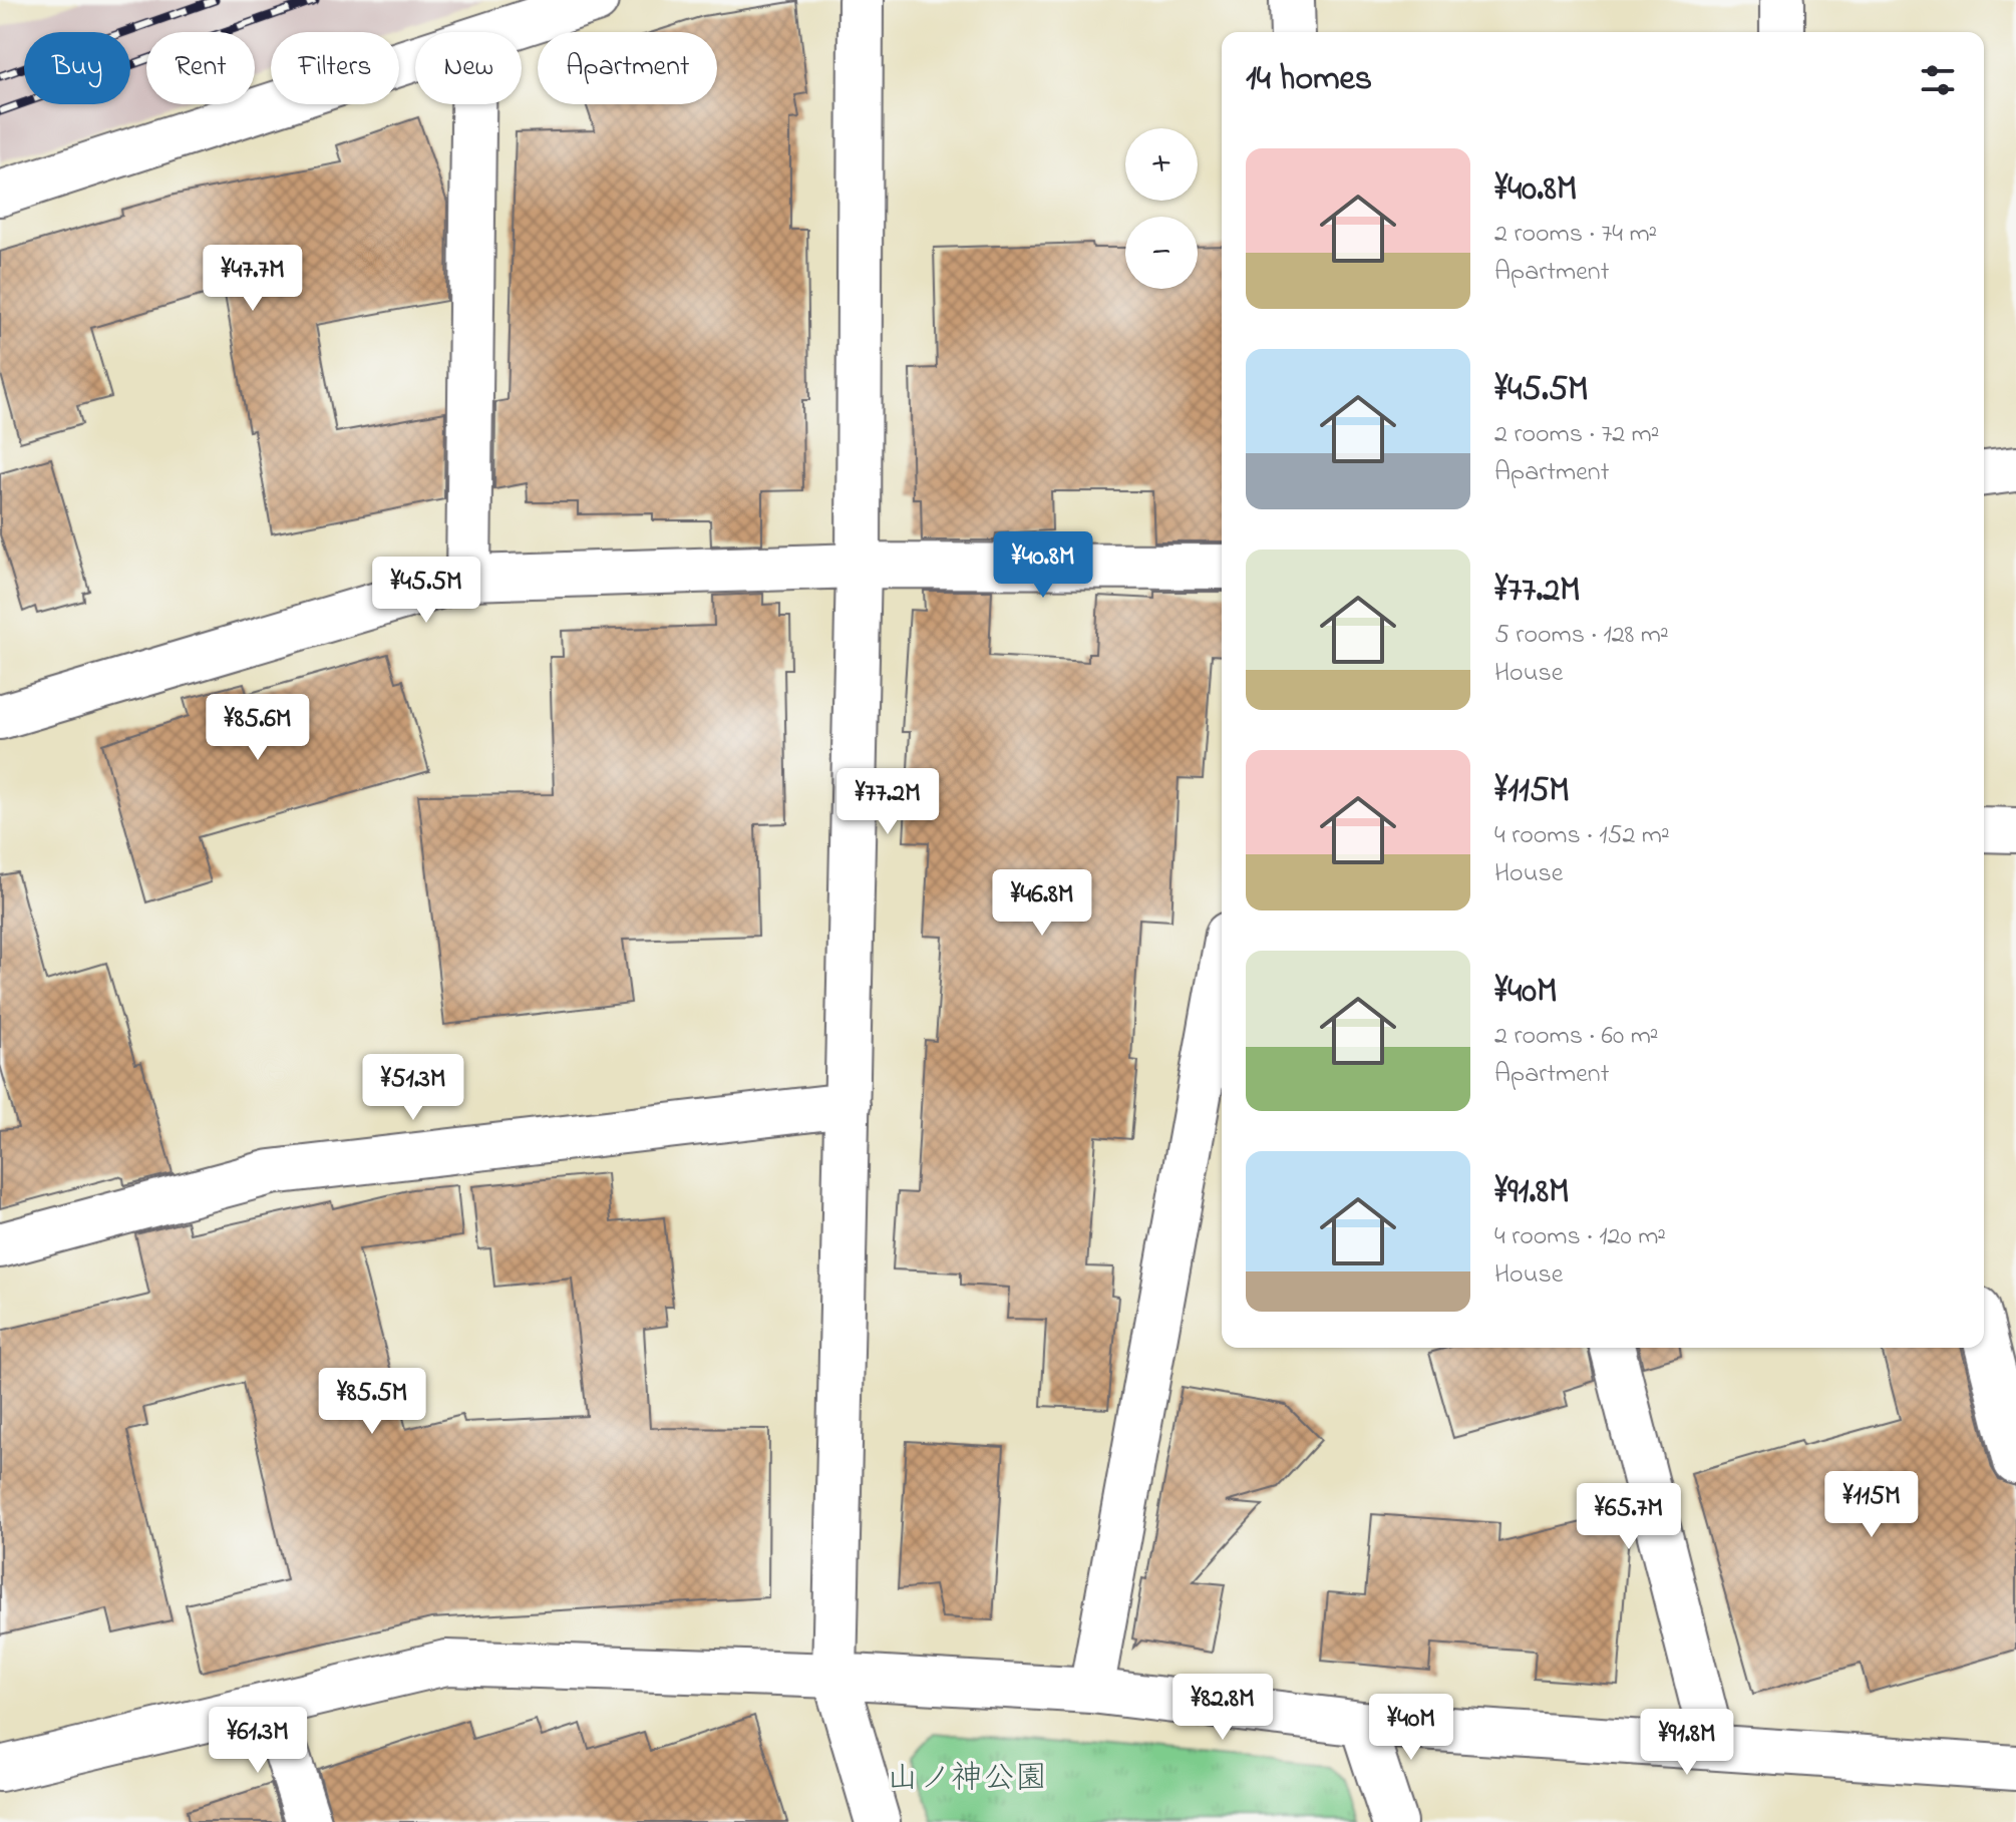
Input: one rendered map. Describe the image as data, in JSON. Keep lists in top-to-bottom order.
{
  "parks": ["山ノ神公園"],
  "page": {
    "chip": [
      "Buy",
      "Rent",
      "Filters",
      "New",
      "Apartment"
    ],
    "heading": "14 homes",
    "map_buttons": ["+", "−"],
    "list": [
      {
        "name": "¥40.8M",
        "note": "2 rooms · 74 m² · Apartment"
      },
      {
        "name": "¥45.5M",
        "note": "2 rooms · 72 m² · Apartment"
      },
      {
        "name": "¥77.2M",
        "note": "5 rooms · 128 m² · House"
      },
      {
        "name": "¥115M",
        "note": "4 rooms · 152 m² · House"
      },
      {
        "name": "¥40M",
        "note": "2 rooms · 60 m² · Apartment"
      },
      {
        "name": "¥91.8M",
        "note": "4 rooms · 120 m² · House"
      }
    ],
    "price": [
      "¥47.7M",
      "¥40.8M",
      "¥45.5M",
      "¥85.6M",
      "¥77.2M",
      "¥46.8M",
      "¥51.3M",
      "¥85.5M",
      "¥115M",
      "¥65.7M",
      "¥82.8M",
      "¥40M",
      "¥61.3M",
      "¥91.8M"
    ]
  }
}
